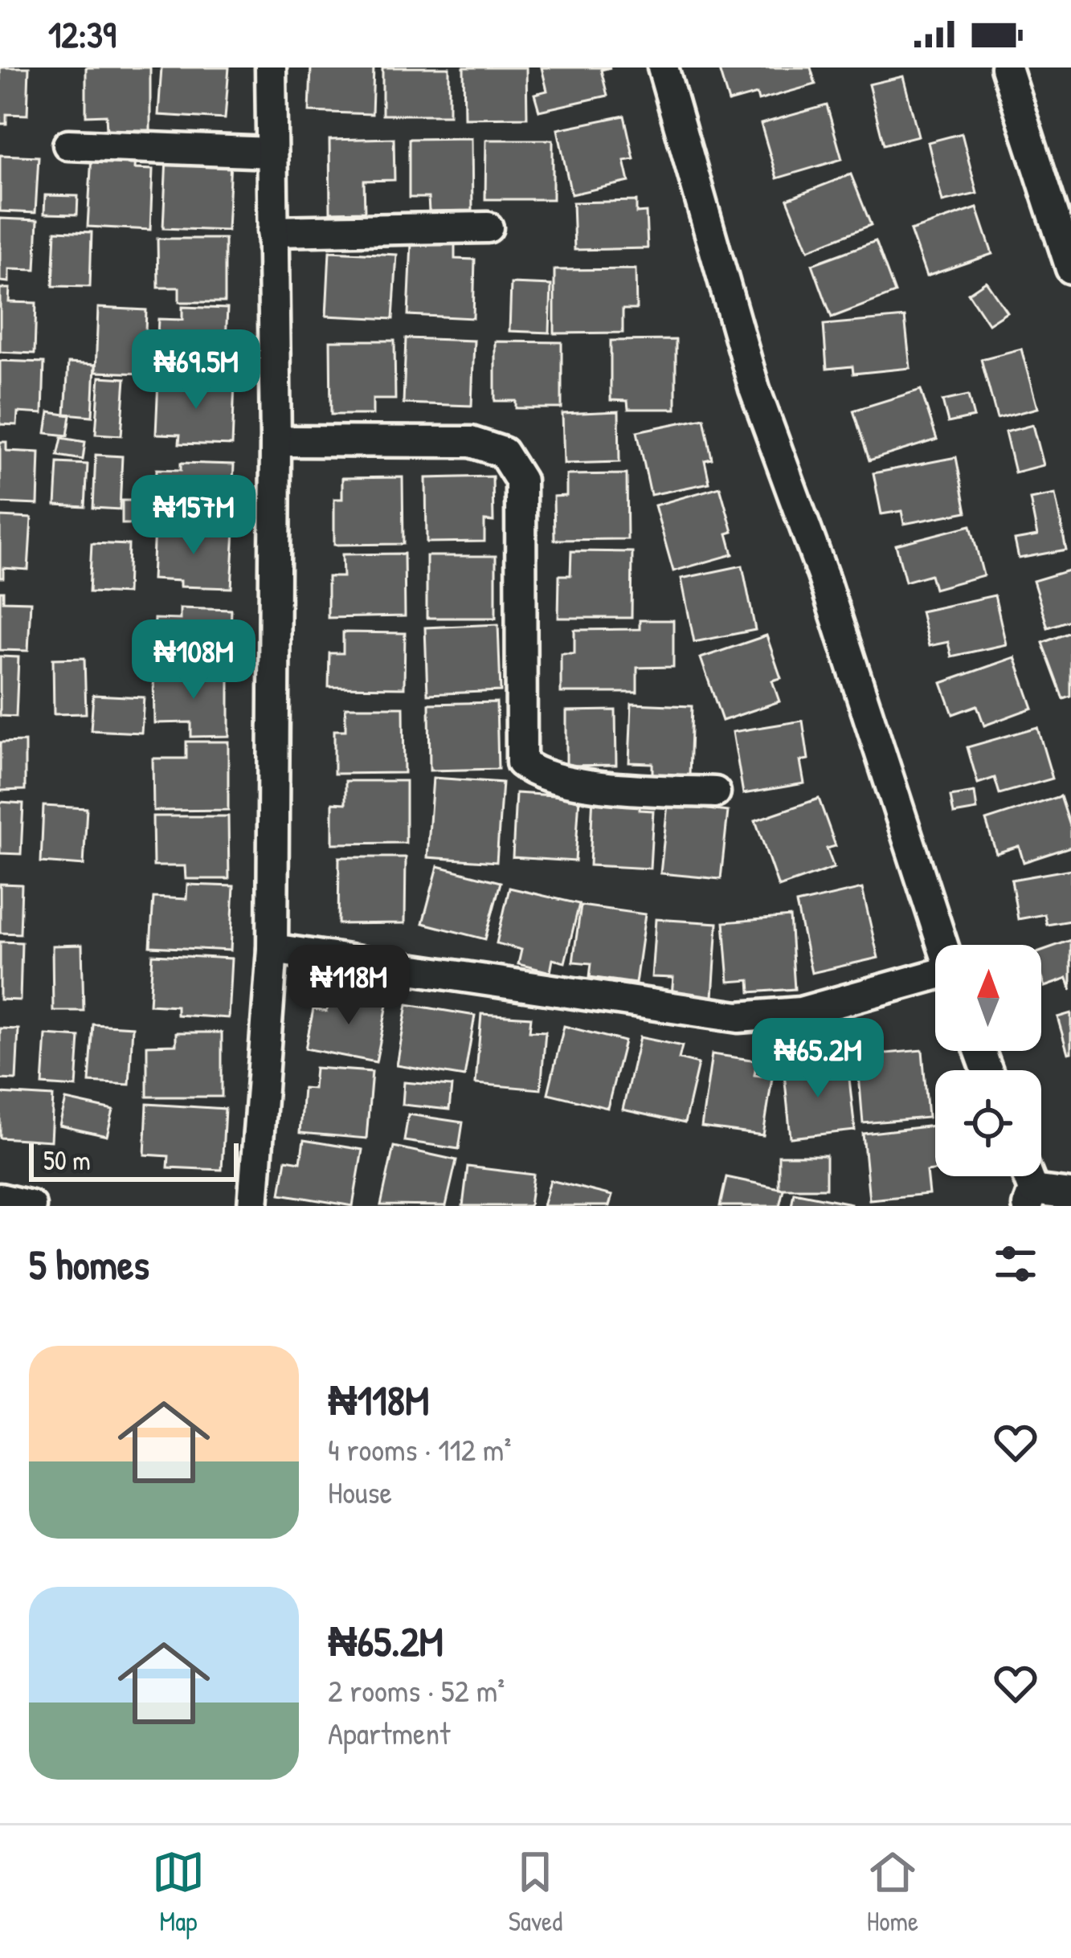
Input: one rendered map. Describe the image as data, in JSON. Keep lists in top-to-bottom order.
{
  "scale_bar": "50 m",
  "north": "top",
  "page": {
    "status": "12:39",
    "price": [
      "₦69.5M",
      "₦157M",
      "₦108M",
      "₦118M",
      "₦65.2M"
    ],
    "scale": "50 m",
    "heading": "5 homes",
    "list": [
      {
        "name": "₦118M",
        "note": "4 rooms · 112 m² · House"
      },
      {
        "name": "₦65.2M",
        "note": "2 rooms · 52 m² · Apartment"
      }
    ],
    "tabs": ["Map", "Saved", "Home"]
  }
}
